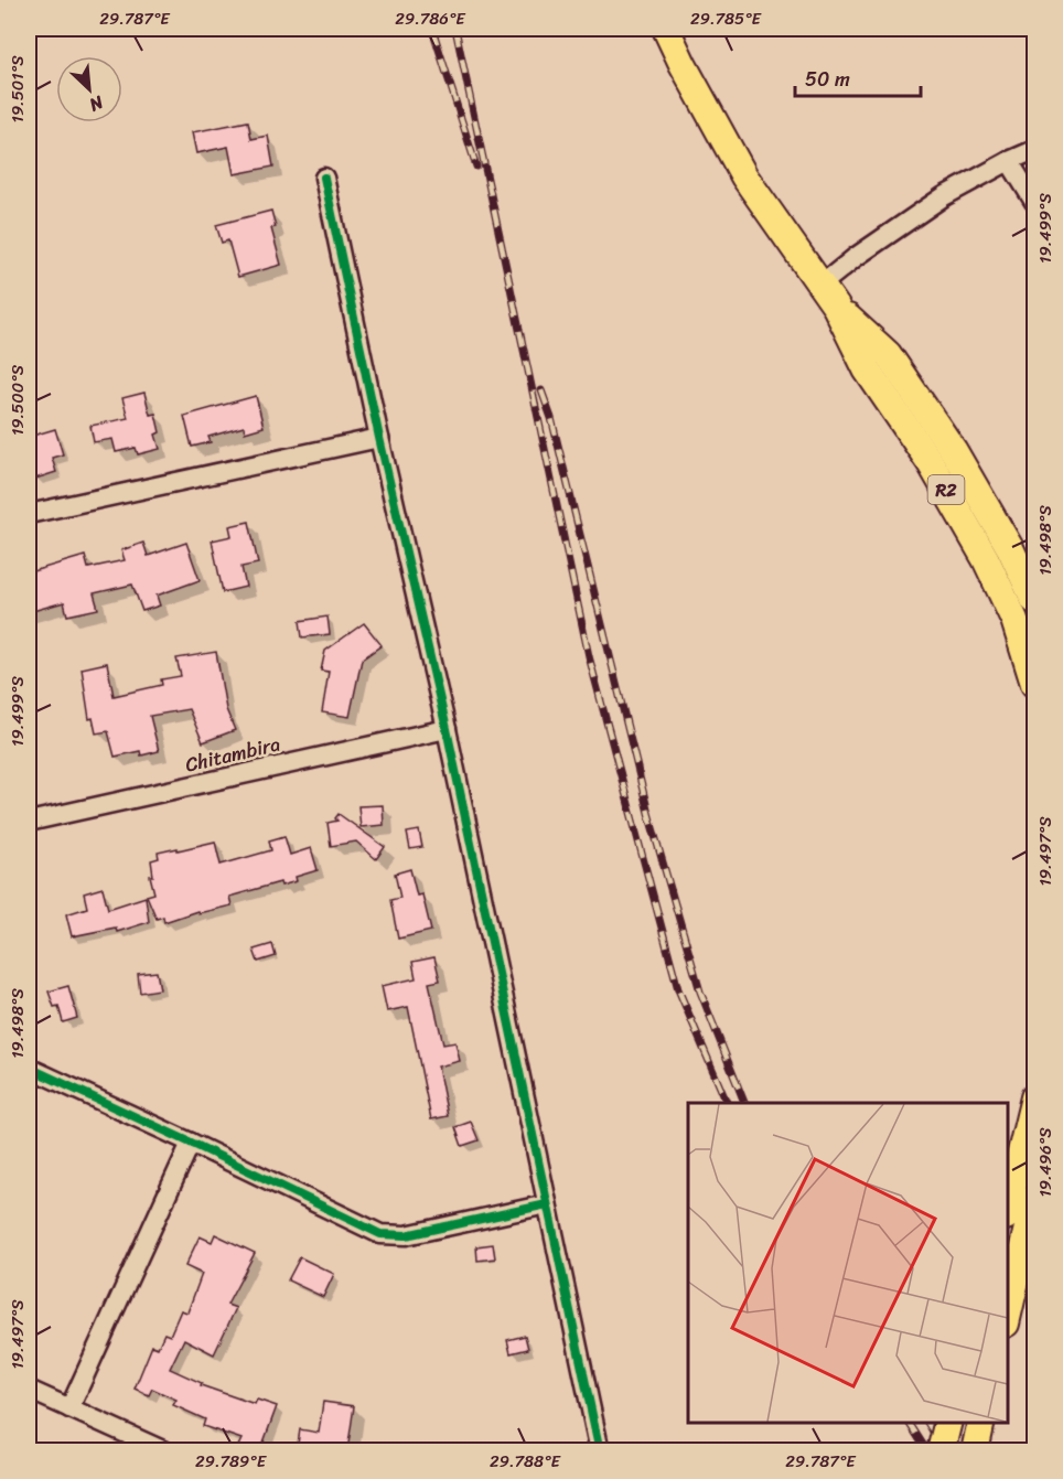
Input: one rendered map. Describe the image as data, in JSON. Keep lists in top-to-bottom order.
{
  "streets": {
    "highway": ["R2"],
    "street": ["Chitambira"]
  },
  "scale_bar": "50 m",
  "north": "bottom right",
  "coordinates": [
    "29.787°E",
    "29.786°E",
    "29.785°E",
    "19.501°S",
    "19.499°S",
    "19.500°S",
    "19.498°S",
    "19.497°S",
    "19.496°S",
    "29.789°E",
    "29.788°E"
  ]
}
